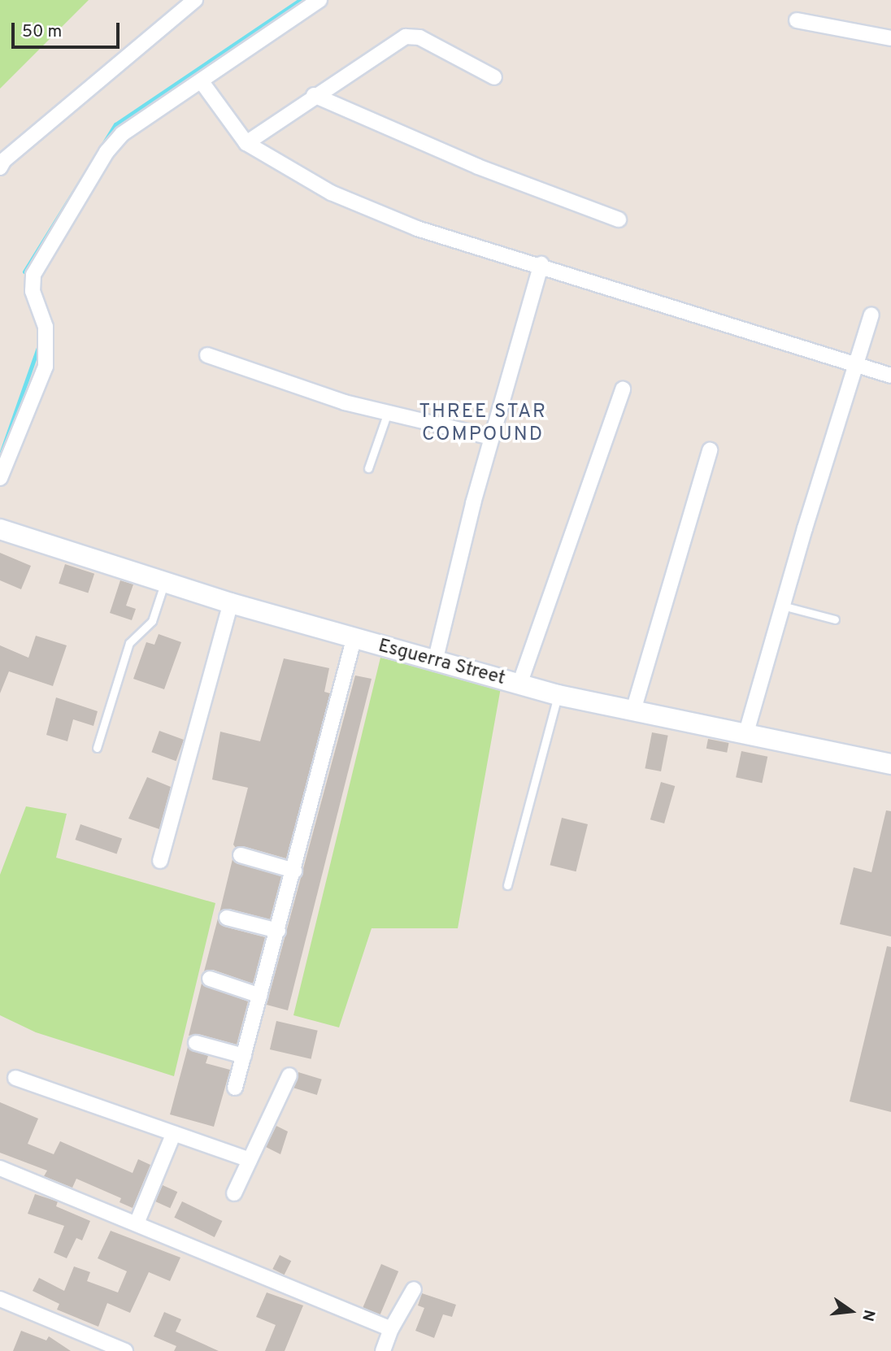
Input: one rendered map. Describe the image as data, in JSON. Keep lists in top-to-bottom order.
{
  "streets": {
    "main road": ["Esguerra Street"]
  },
  "districts": ["THREE STAR COMPOUND"],
  "scale_bar": "50 m",
  "north": "right"
}
